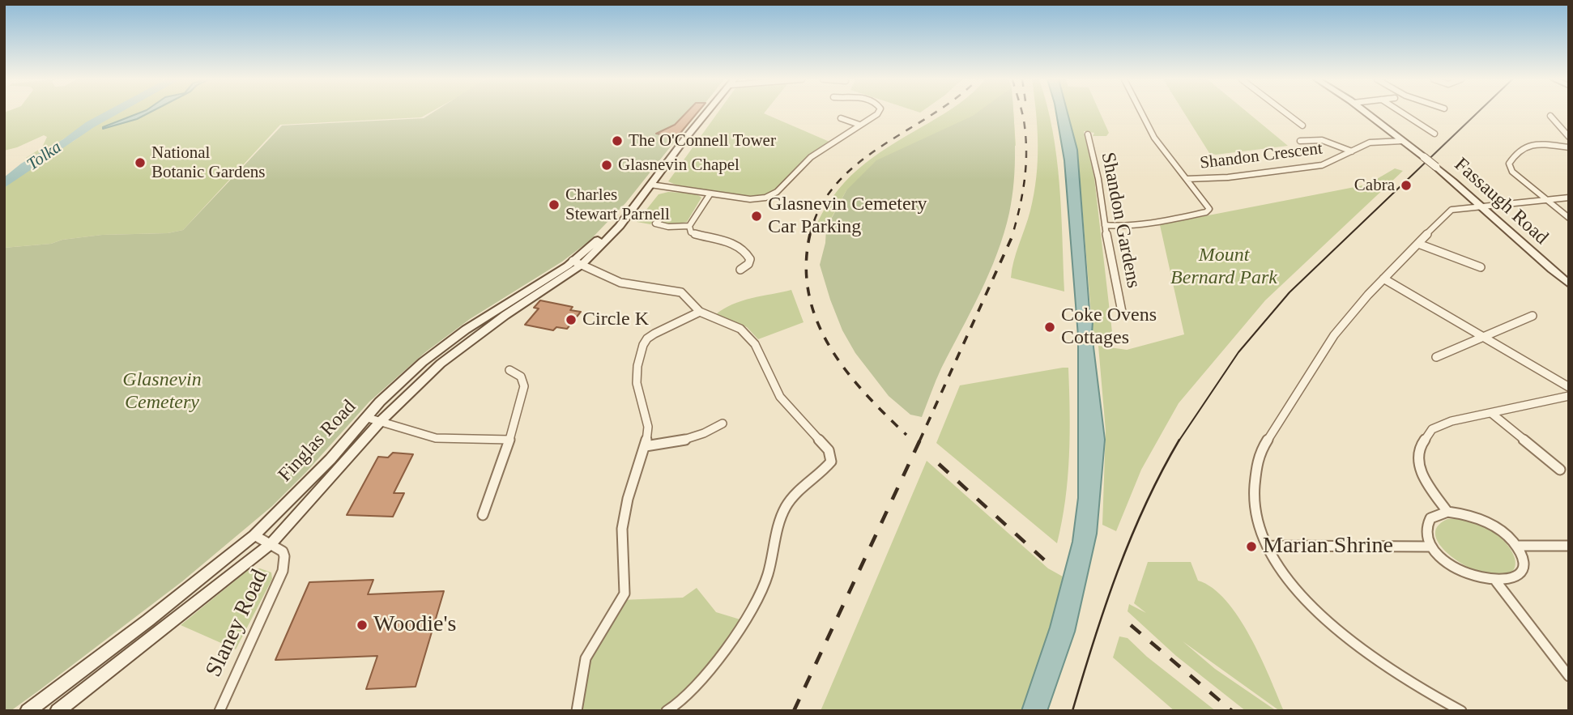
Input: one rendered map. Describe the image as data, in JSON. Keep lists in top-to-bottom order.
{
  "streets": {
    "main road": ["Fassaugh Road", "Finglas Road"],
    "street": ["Shandon Crescent", "Shandon Gardens", "Slaney Road"]
  },
  "crossings": [
    ["Finglas Road", "Slaney Road"]
  ],
  "water": ["Tolka"],
  "parks": ["Mount Bernard Park", "Glasnevin Cemetery"],
  "places": [
    "The O'Connell Tower",
    "National Botanic Gardens",
    "Glasnevin Chapel",
    "Cabra",
    "Charles Stewart Parnell",
    "Glasnevin Cemetery Car Parking",
    "Circle K",
    "Coke Ovens Cottages",
    "Marian Shrine",
    "Woodie's"
  ]
}
